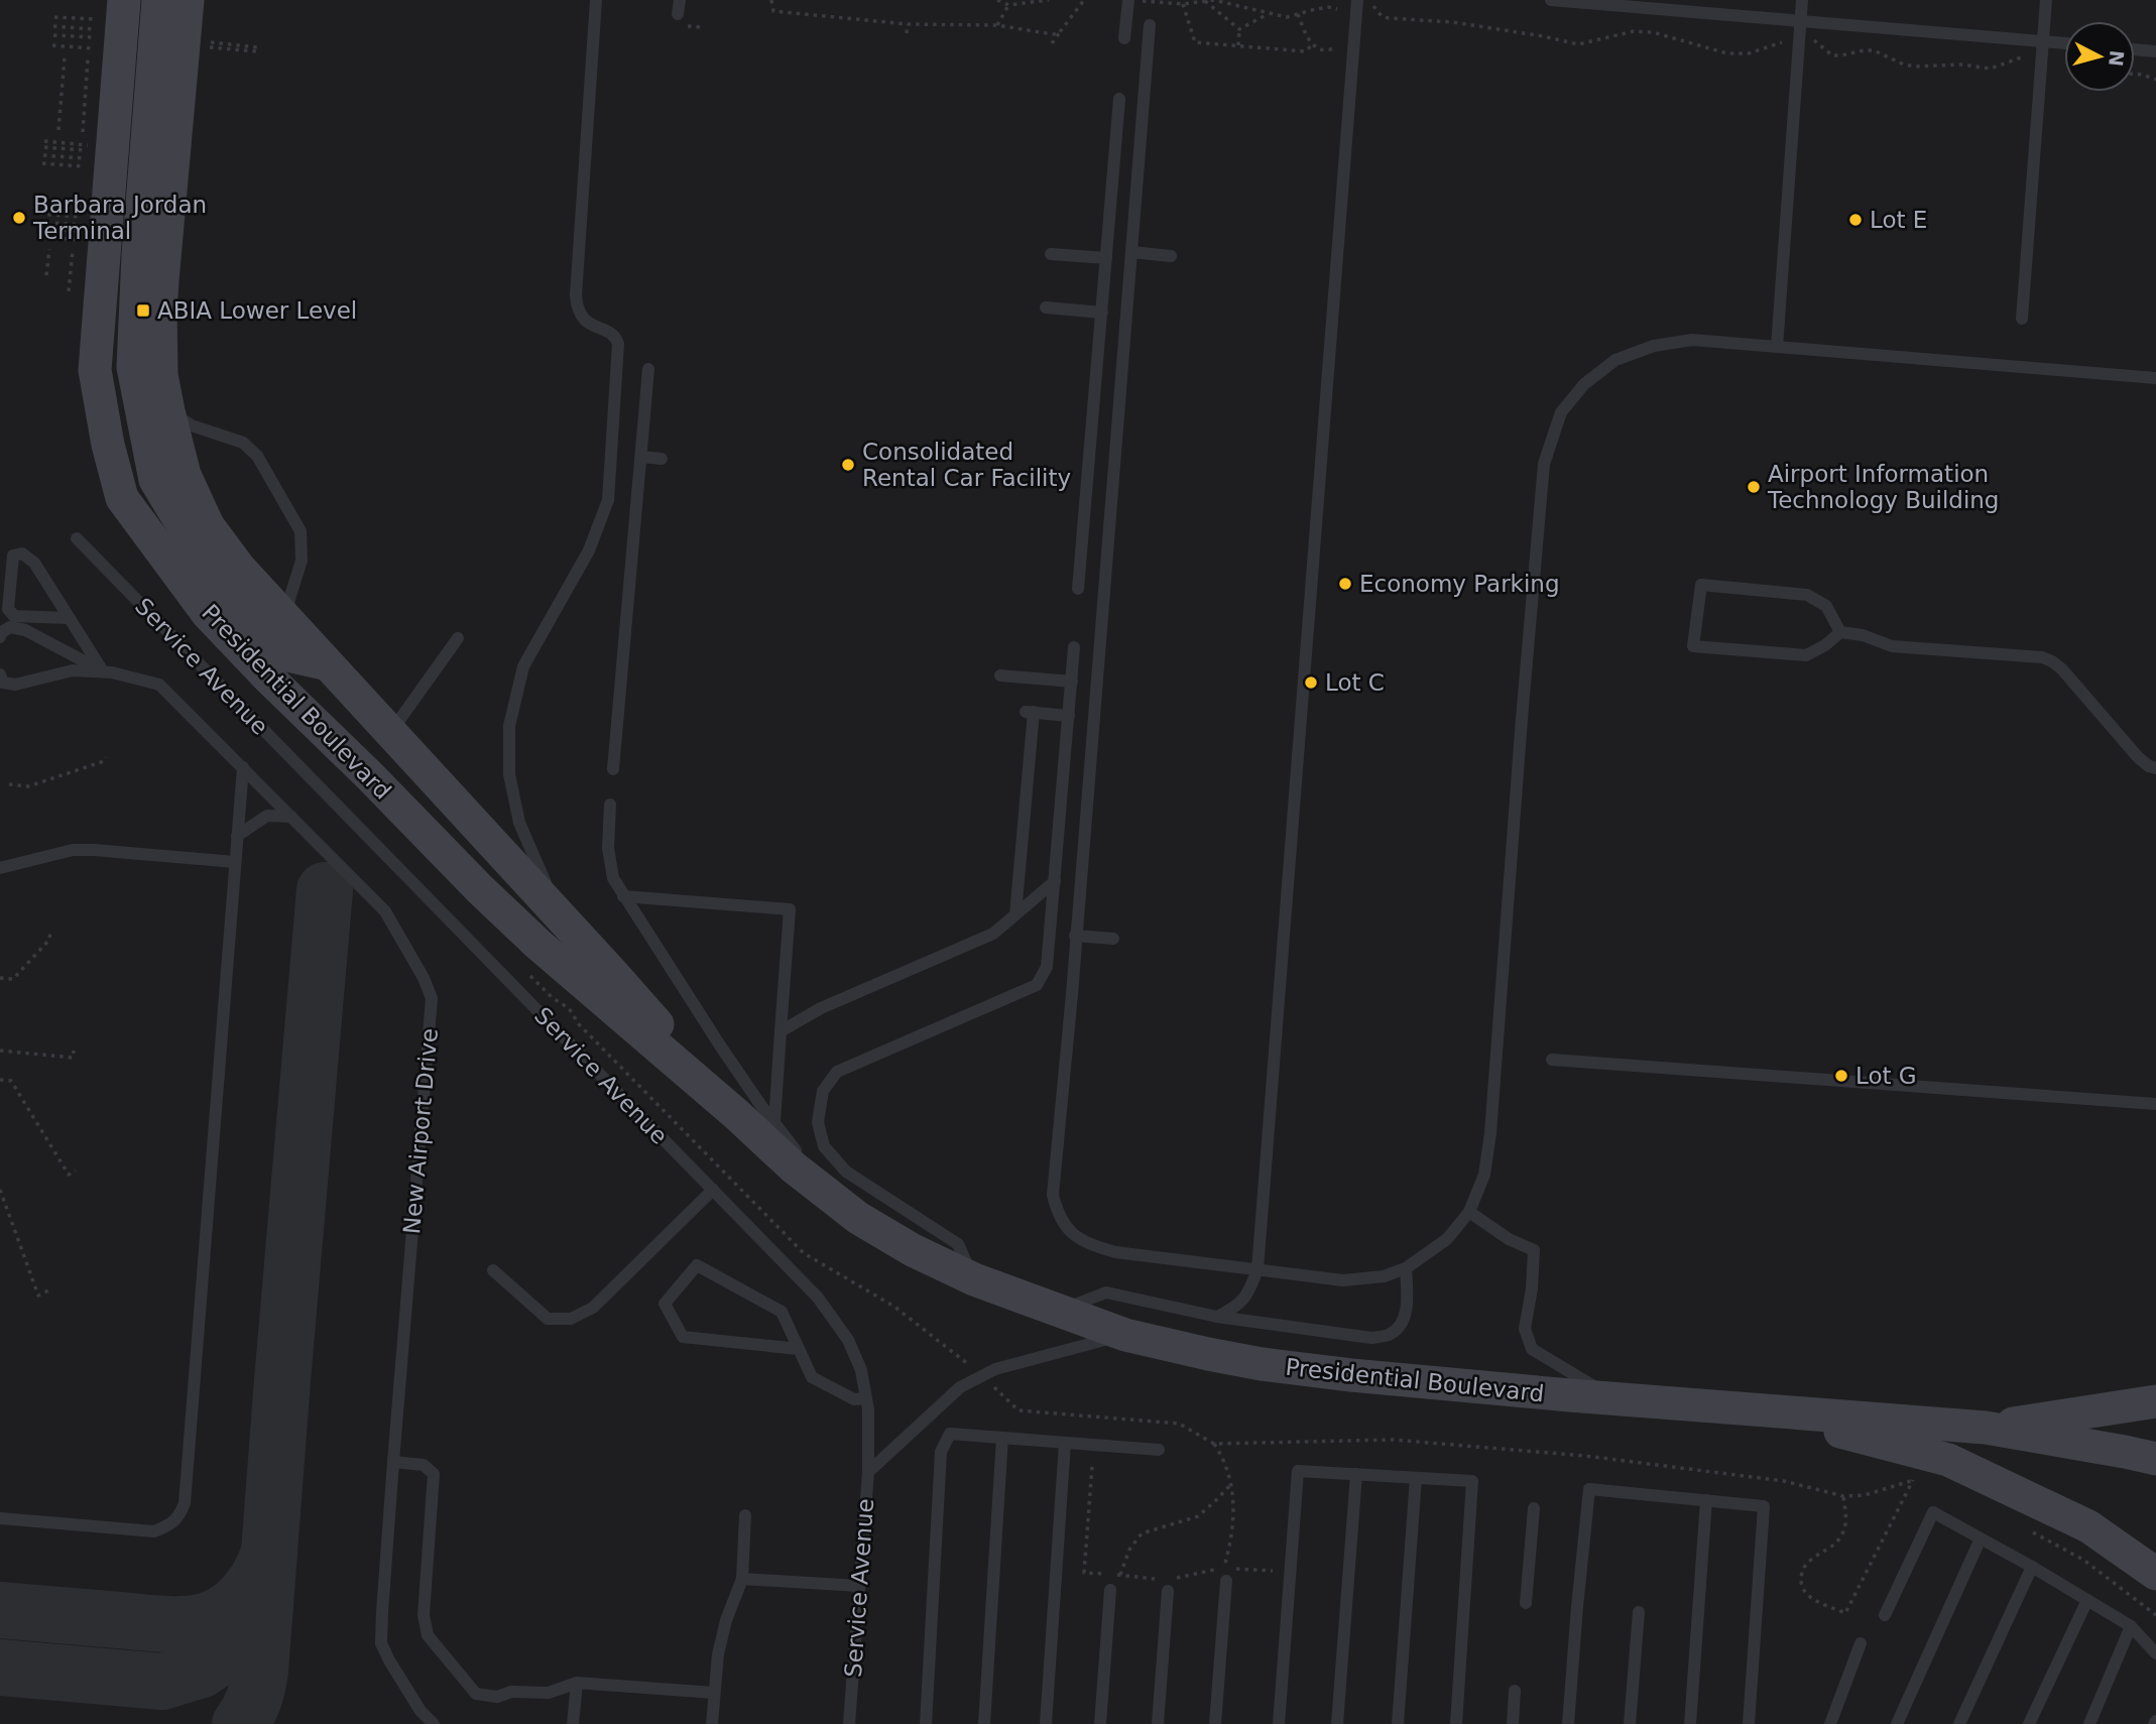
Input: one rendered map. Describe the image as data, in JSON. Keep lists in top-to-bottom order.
{
  "streets": {
    "main road": ["Presidential Boulevard"],
    "lane": ["Service Avenue", "New Airport Drive"]
  },
  "places": {
    "other": [
      "Barbara Jordan Terminal",
      "Lot E",
      "Consolidated Rental Car Facility",
      "Airport Information Technology Building",
      "Economy Parking",
      "Lot C",
      "Lot G"
    ],
    "transit": ["ABIA Lower Level"]
  },
  "north": "right"
}
